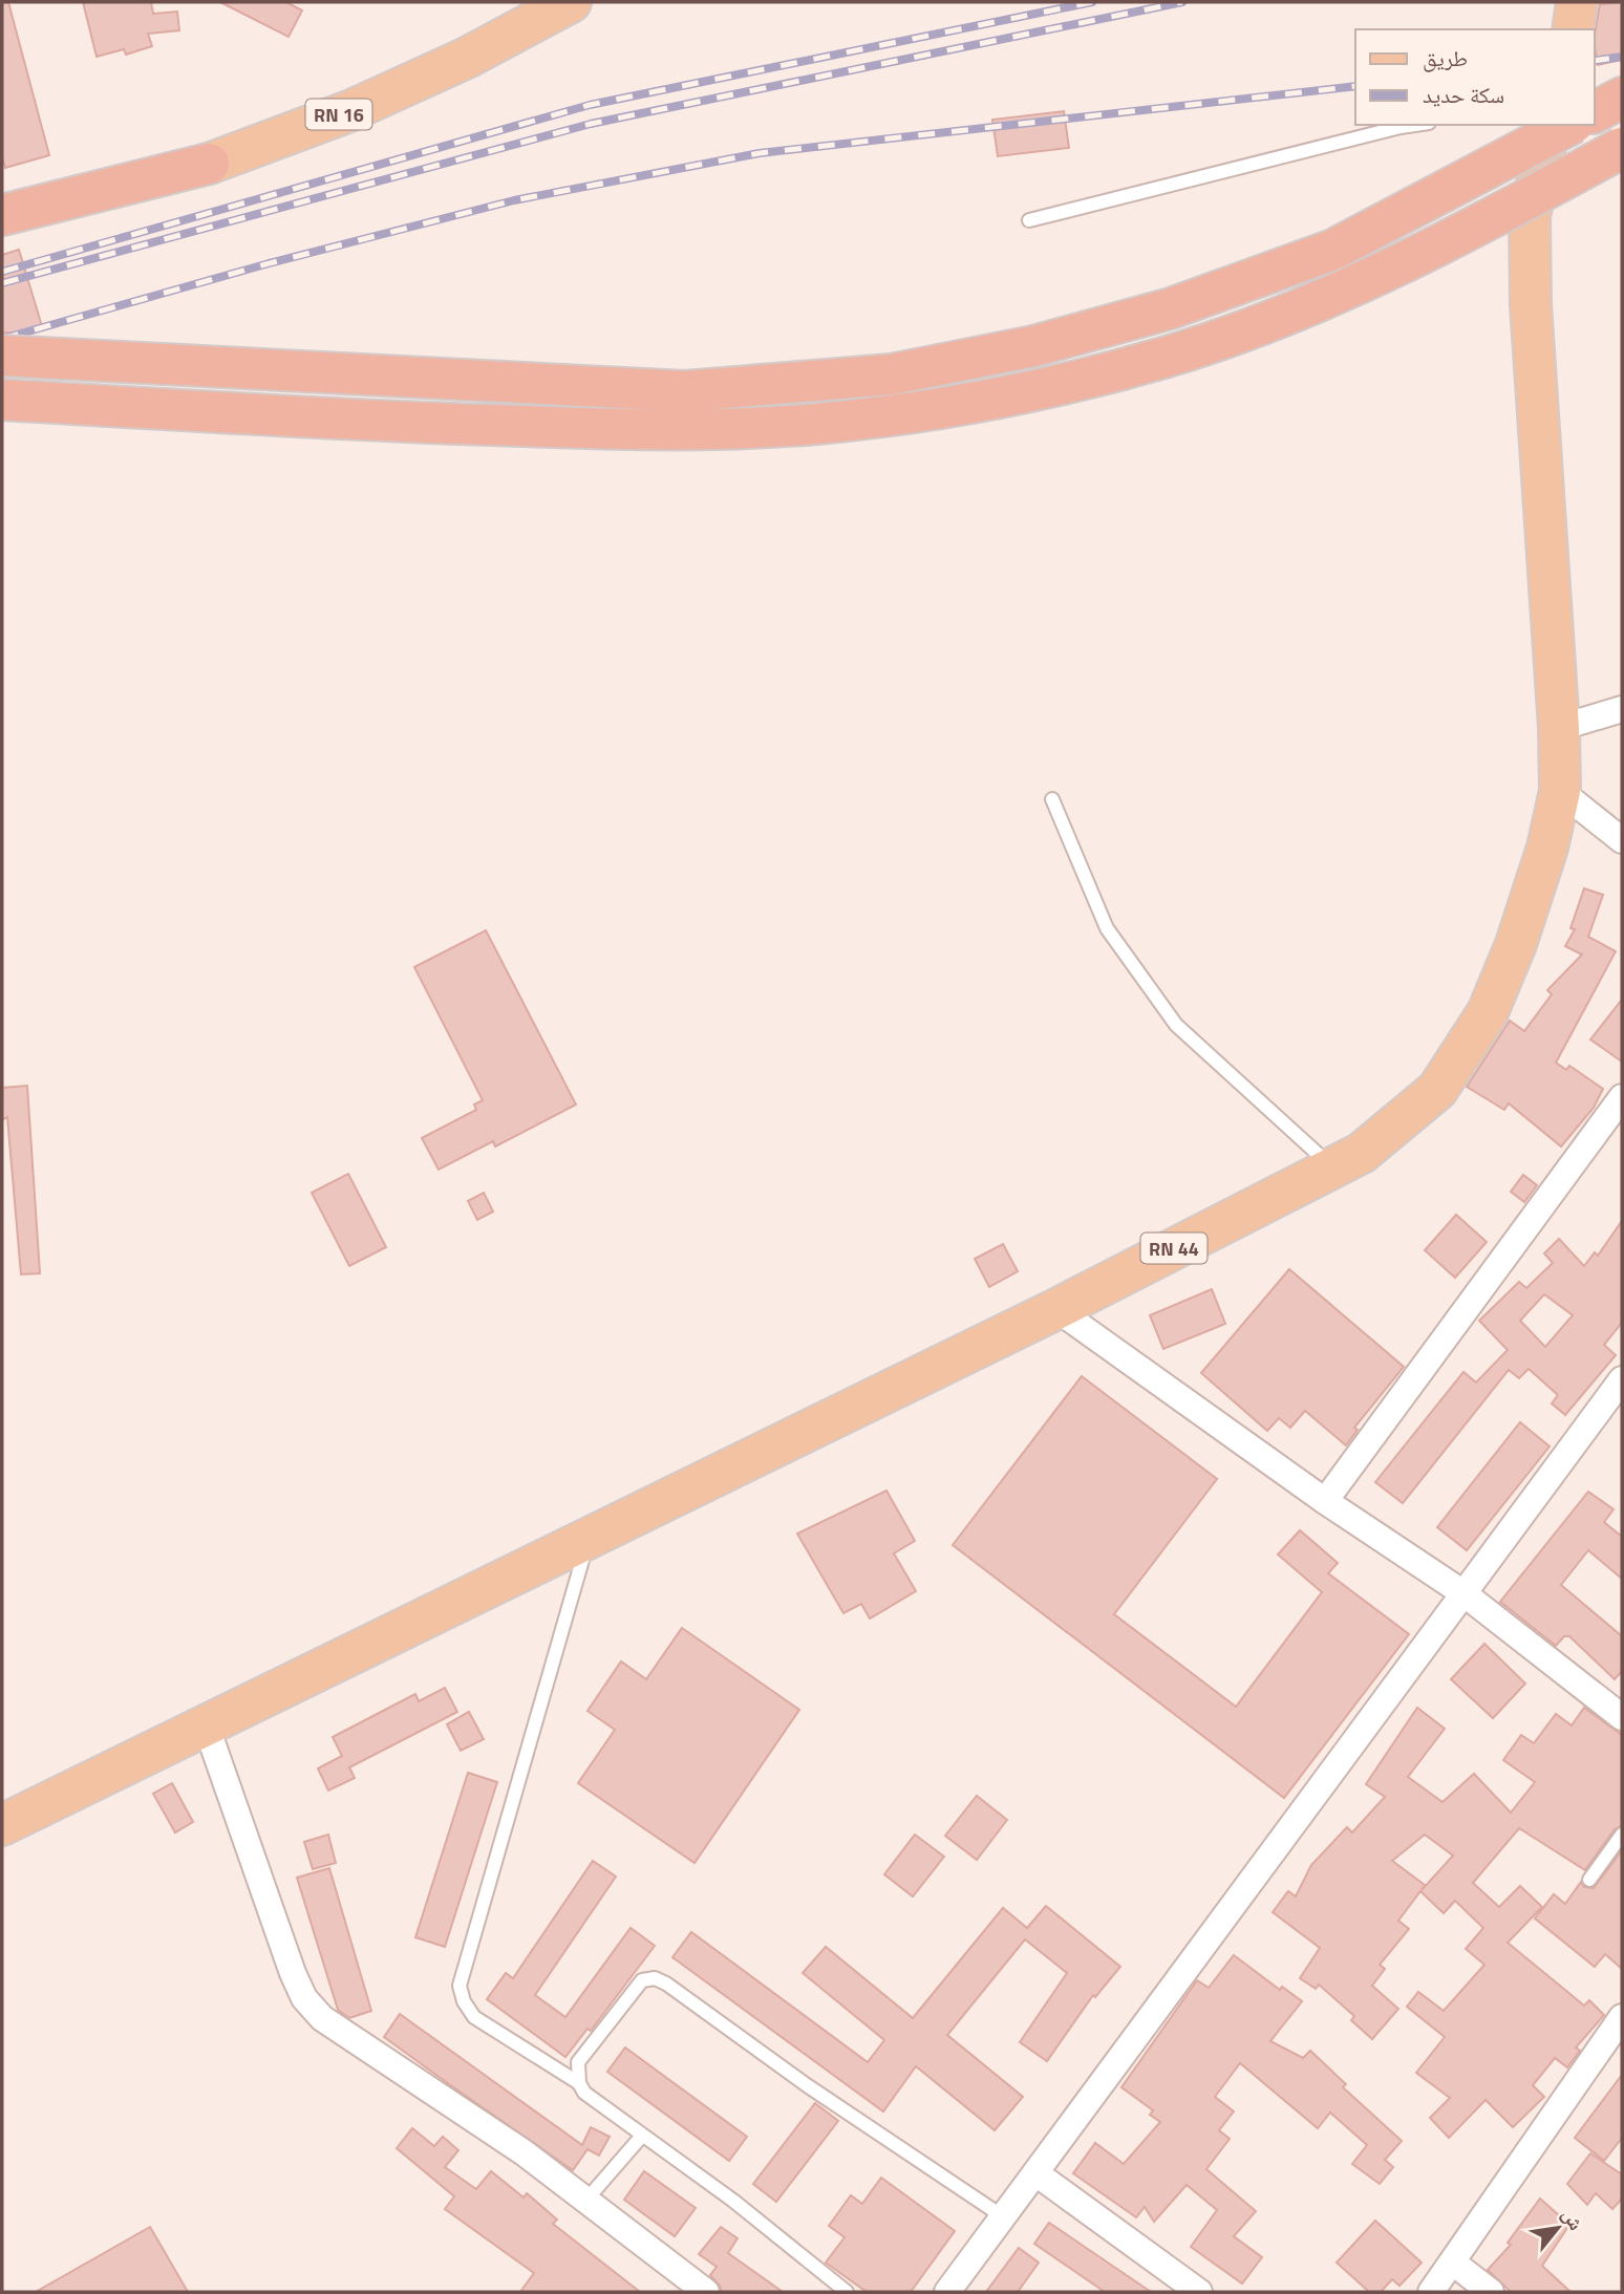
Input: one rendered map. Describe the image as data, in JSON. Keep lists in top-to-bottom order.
{
  "streets": {
    "highway": ["RN 16"],
    "main road": ["RN 44"]
  },
  "legend": ["طريق", "سكة حديد"],
  "north": "top right"
}
